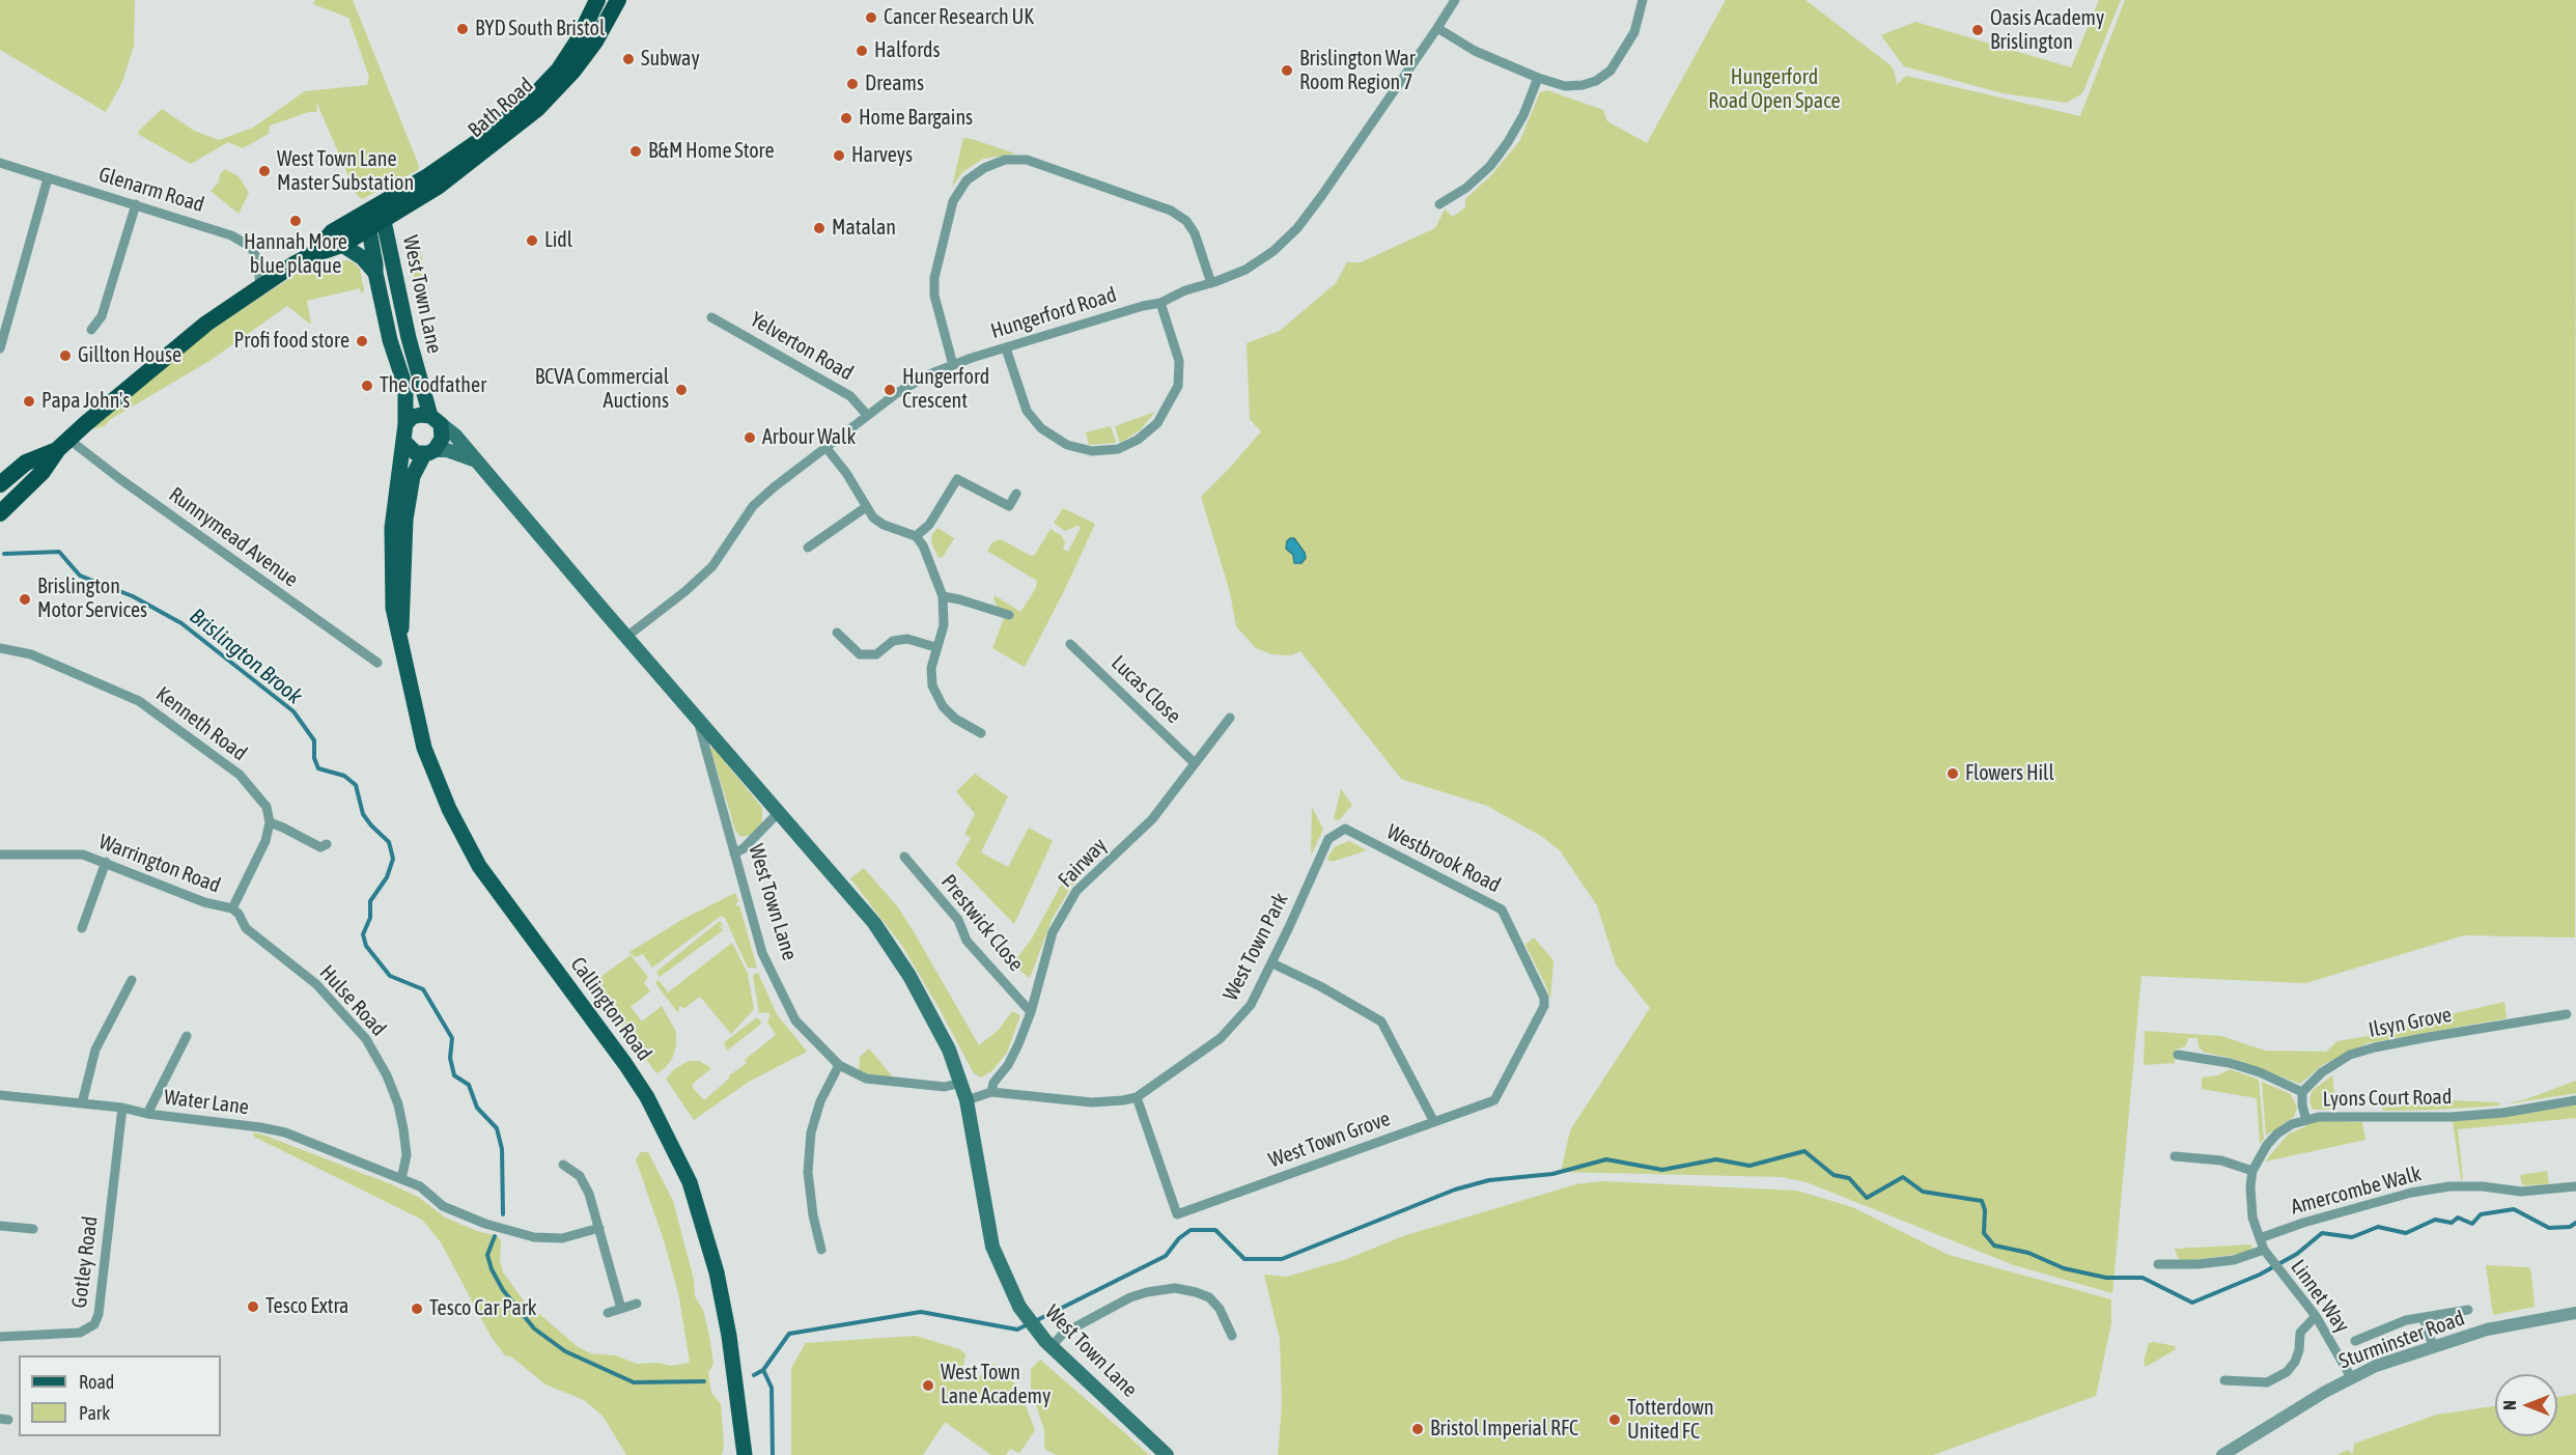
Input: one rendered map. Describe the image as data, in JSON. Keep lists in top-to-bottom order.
{
  "streets": {
    "highway": ["Bath Road"],
    "main road": ["West Town Lane", "Callington Road"],
    "street": [
      "Glenarm Road",
      "Hungerford Road",
      "Yelverton Road",
      "Runnymead Avenue",
      "Lucas Close",
      "Kenneth Road",
      "Westbrook Road",
      "Fairway",
      "Warrington Road",
      "Prestwick Close",
      "West Town Park",
      "Hulse Road",
      "Ilsyn Grove",
      "Lyons Court Road",
      "Water Lane",
      "West Town Grove",
      "Amercombe Walk",
      "Gotley Road",
      "Linnet Way",
      "Sturminster Road"
    ]
  },
  "crossings": [
    ["Bath Road", "West Town Lane"],
    ["West Town Lane", "Hungerford Road"],
    ["West Town Lane", "West Town Park"],
    ["West Town Lane", "Callington Road"],
    ["Hungerford Road", "Yelverton Road"],
    ["Lucas Close", "Fairway"],
    ["Westbrook Road", "West Town Park"],
    ["Westbrook Road", "West Town Grove"],
    ["Fairway", "Prestwick Close"],
    ["Fairway", "West Town Park"],
    ["Warrington Road", "Hulse Road"],
    ["West Town Park", "West Town Grove"],
    ["Hulse Road", "Water Lane"],
    ["Lyons Court Road", "Amercombe Walk"],
    ["Lyons Court Road", "Linnet Way"],
    ["Water Lane", "Gotley Road"],
    ["Amercombe Walk", "Linnet Way"],
    ["Linnet Way", "Sturminster Road"]
  ],
  "water": ["Brislington Brook"],
  "parks": ["Hungerford Road Open Space"],
  "places": [
    "Cancer Research UK",
    "BYD South Bristol",
    "Oasis Academy Brislington",
    "Halfords",
    "Subway",
    "Brislington War Room Region 7",
    "Dreams",
    "Home Bargains",
    "B&M Home Store",
    "Harveys",
    "West Town Lane Master Substation",
    "Hannah More blue plaque",
    "Matalan",
    "Lidl",
    "Profi food store",
    "Gillton House",
    "The Codfather",
    "BCVA Commercial Auctions",
    "Hungerford Crescent",
    "Papa John's",
    "Arbour Walk",
    "Brislington Motor Services",
    "Flowers Hill",
    "Tesco Extra",
    "Tesco Car Park",
    "West Town Lane Academy",
    "Totterdown United FC",
    "Bristol Imperial RFC"
  ],
  "legend": ["Road", "Park"],
  "north": "left"
}
